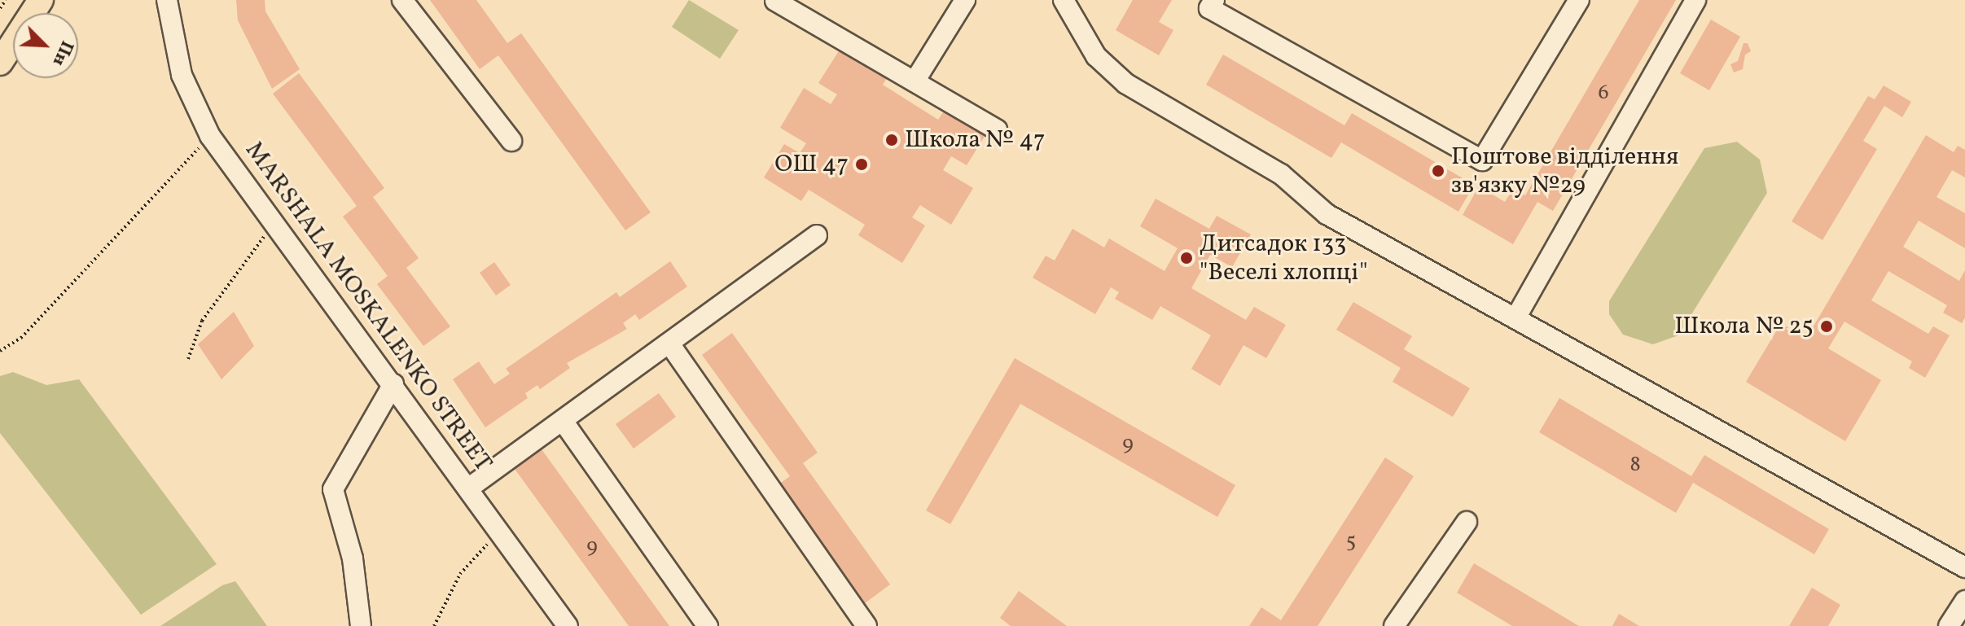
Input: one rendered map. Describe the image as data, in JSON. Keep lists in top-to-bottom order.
{
  "streets": {
    "street": ["MARSHALA MOSKALENKO STREET"]
  },
  "places": [
    "Школа № 47",
    "ОШ 47",
    "Поштове відділення зв'язку №29",
    "Дитсадок 133 \"Веселі хлопці\"",
    "Школа № 25"
  ],
  "house_numbers": [
    "6",
    "9",
    "8",
    "5",
    "9"
  ],
  "north": "bottom right"
}
